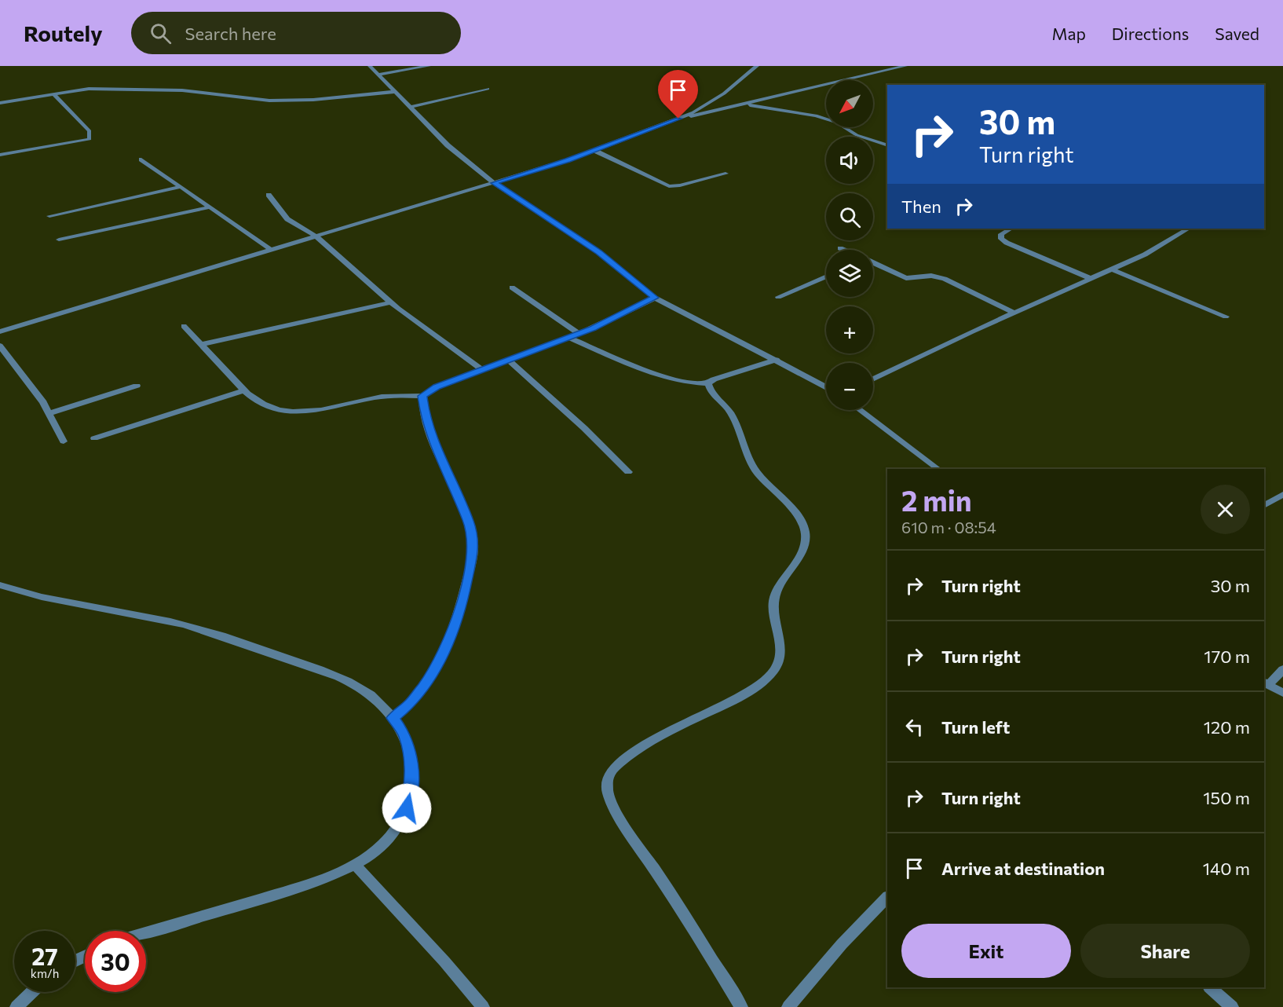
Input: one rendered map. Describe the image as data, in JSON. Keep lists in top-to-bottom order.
{
  "north": "bottom left",
  "page": {
    "header": "Routely",
    "search": "Search here",
    "nav": ["Map", "Directions", "Saved"],
    "map_buttons": ["+", "−"],
    "turn": ["30 m", "Turn right"],
    "then": "Then",
    "heading": ["2 min", "610 m · 08:54"],
    "list": [
      {
        "name": "Turn right",
        "value": "30 m"
      },
      {
        "name": "Turn right",
        "value": "170 m"
      },
      {
        "name": "Turn left",
        "value": "120 m"
      },
      {
        "name": "Turn right",
        "value": "150 m"
      },
      {
        "name": "Arrive at destination",
        "value": "140 m"
      }
    ],
    "buttons": ["Exit", "Share"],
    "speed": "27 km/h",
    "limit": "30"
  }
}
